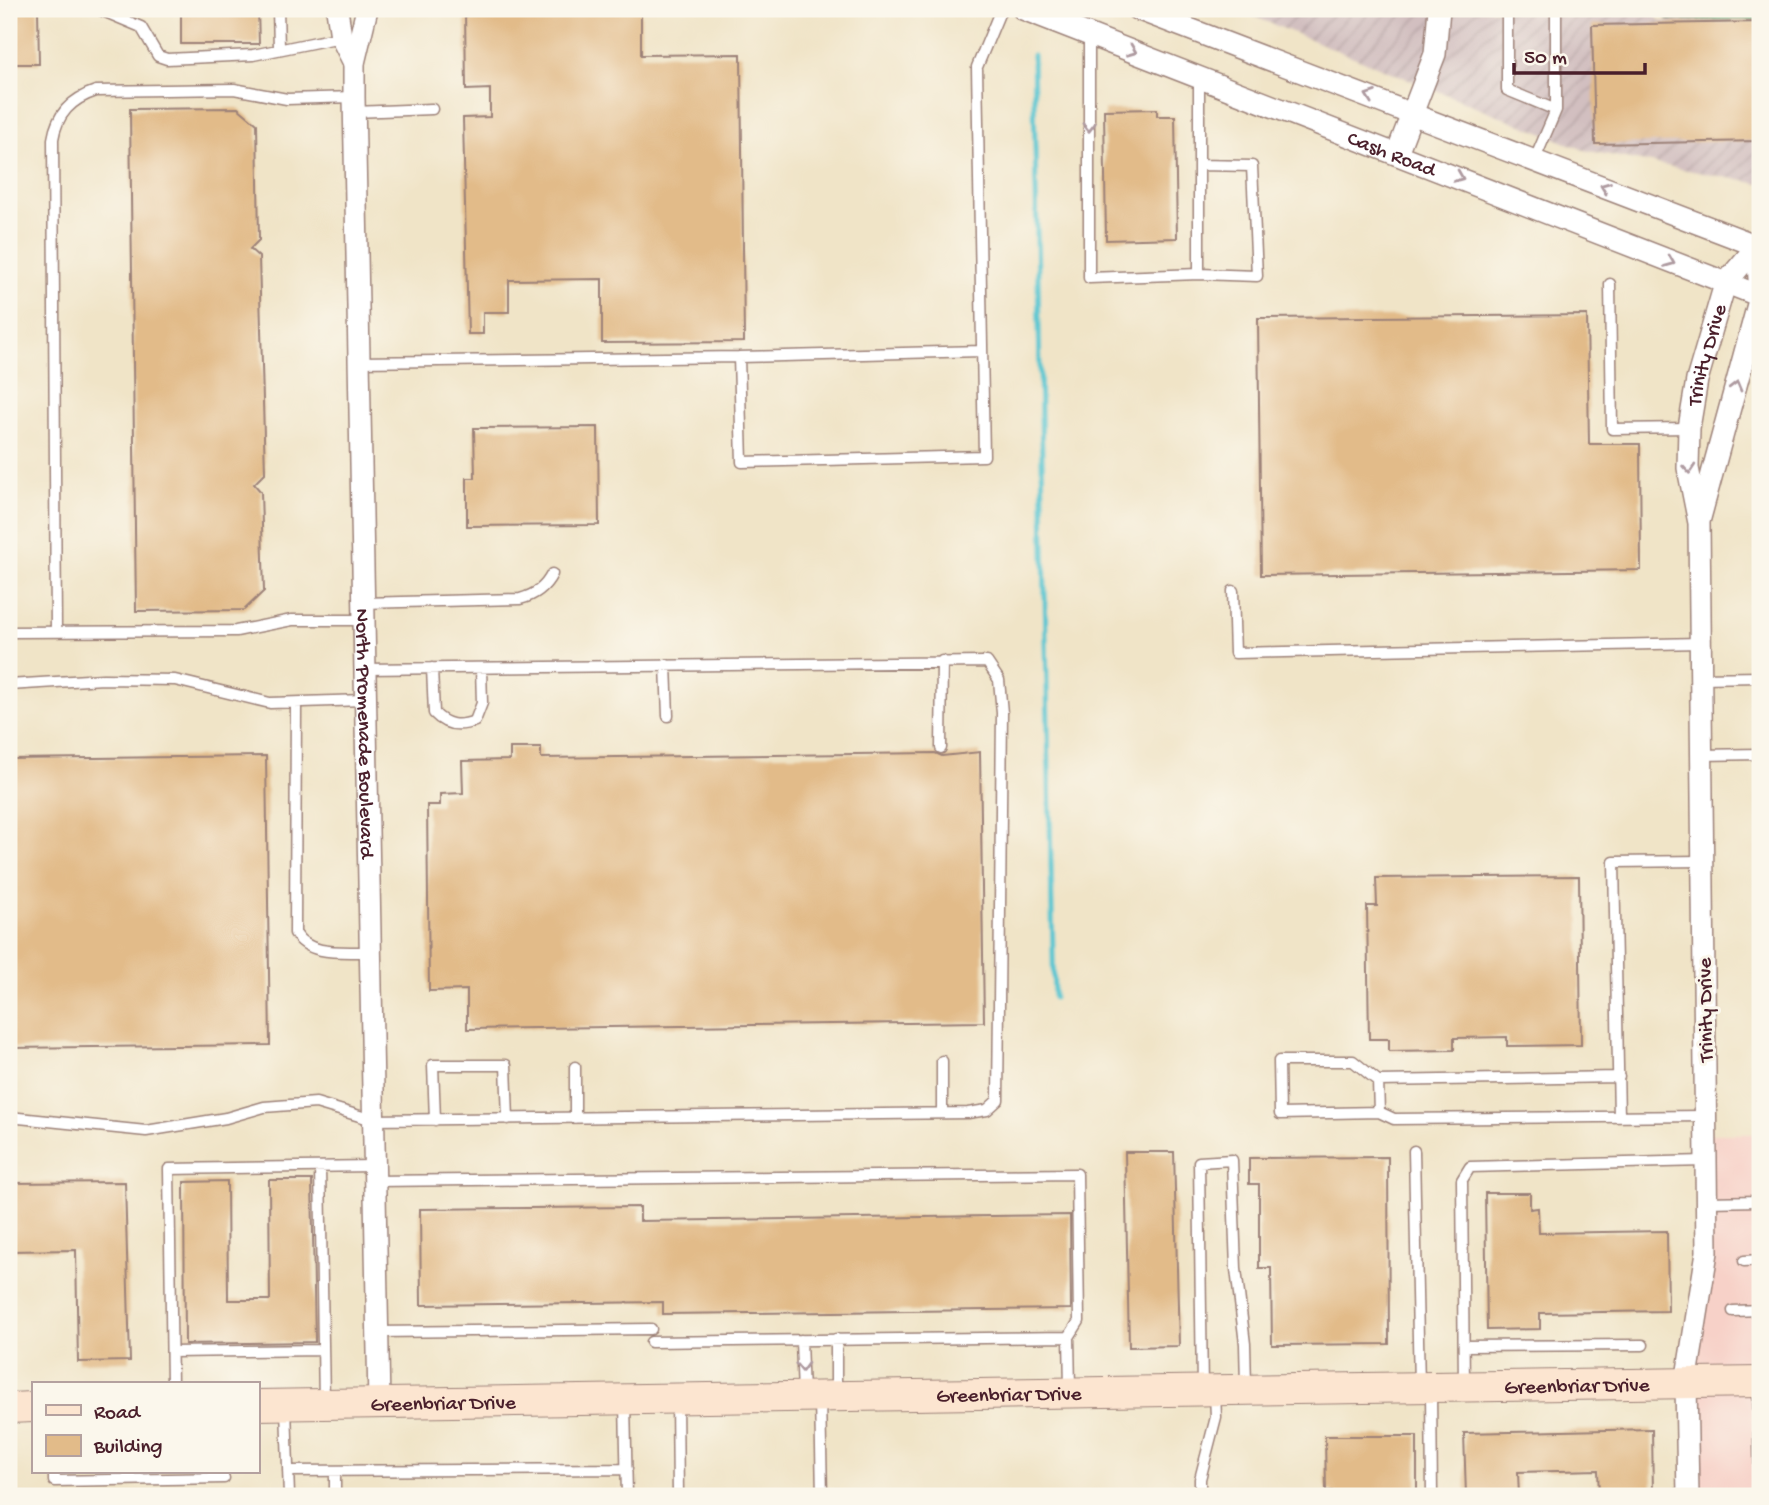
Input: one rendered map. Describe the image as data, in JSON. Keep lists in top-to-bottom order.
{
  "streets": {
    "street": [
      "Cash Road",
      "Trinity Drive",
      "North Promenade Boulevard",
      "Greenbriar Drive"
    ]
  },
  "crossings": [
    ["Cash Road", "Trinity Drive"],
    ["Trinity Drive", "Greenbriar Drive"],
    ["North Promenade Boulevard", "Greenbriar Drive"]
  ],
  "legend": ["Road", "Building"],
  "scale_bar": "50 m"
}
